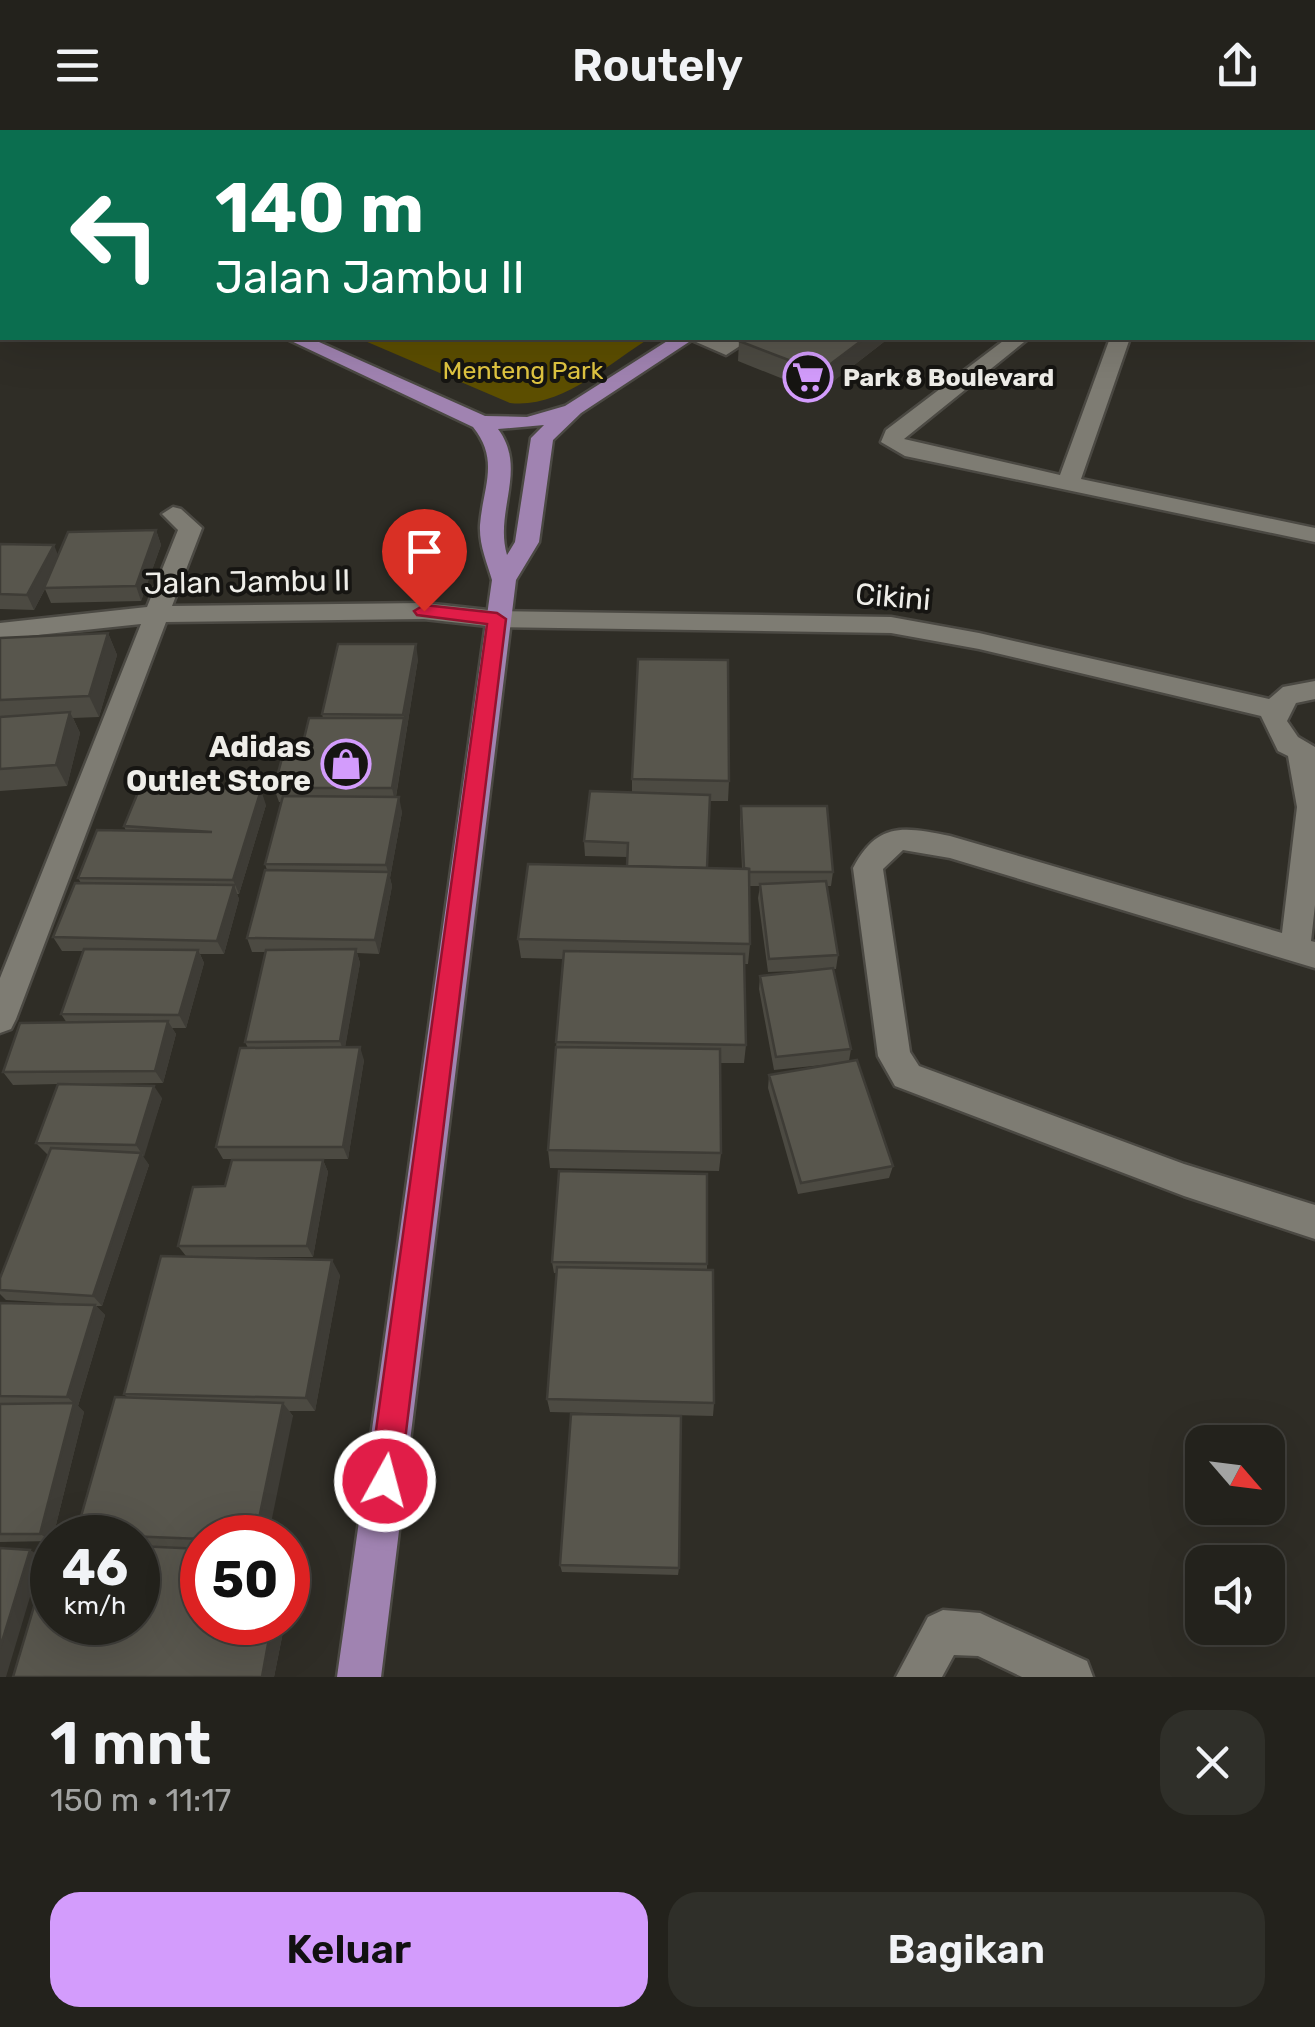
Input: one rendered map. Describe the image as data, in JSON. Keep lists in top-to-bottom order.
{
  "streets": {
    "street": ["Jalan Jambu II", "Cikini"]
  },
  "crossings": [
    ["Jalan Jambu II", "Cikini"]
  ],
  "parks": ["Menteng Park"],
  "places": {
    "supermarket": ["Park 8 Boulevard"],
    "shop": ["Adidas Outlet Store"]
  },
  "north": "bottom right",
  "page": {
    "header": "Routely",
    "turn": ["140 m", "Jalan Jambu II"],
    "speed": "46 km/h",
    "limit": "50",
    "heading": ["1 mnt", "150 m · 11:17"],
    "buttons": ["Keluar", "Bagikan"]
  }
}
